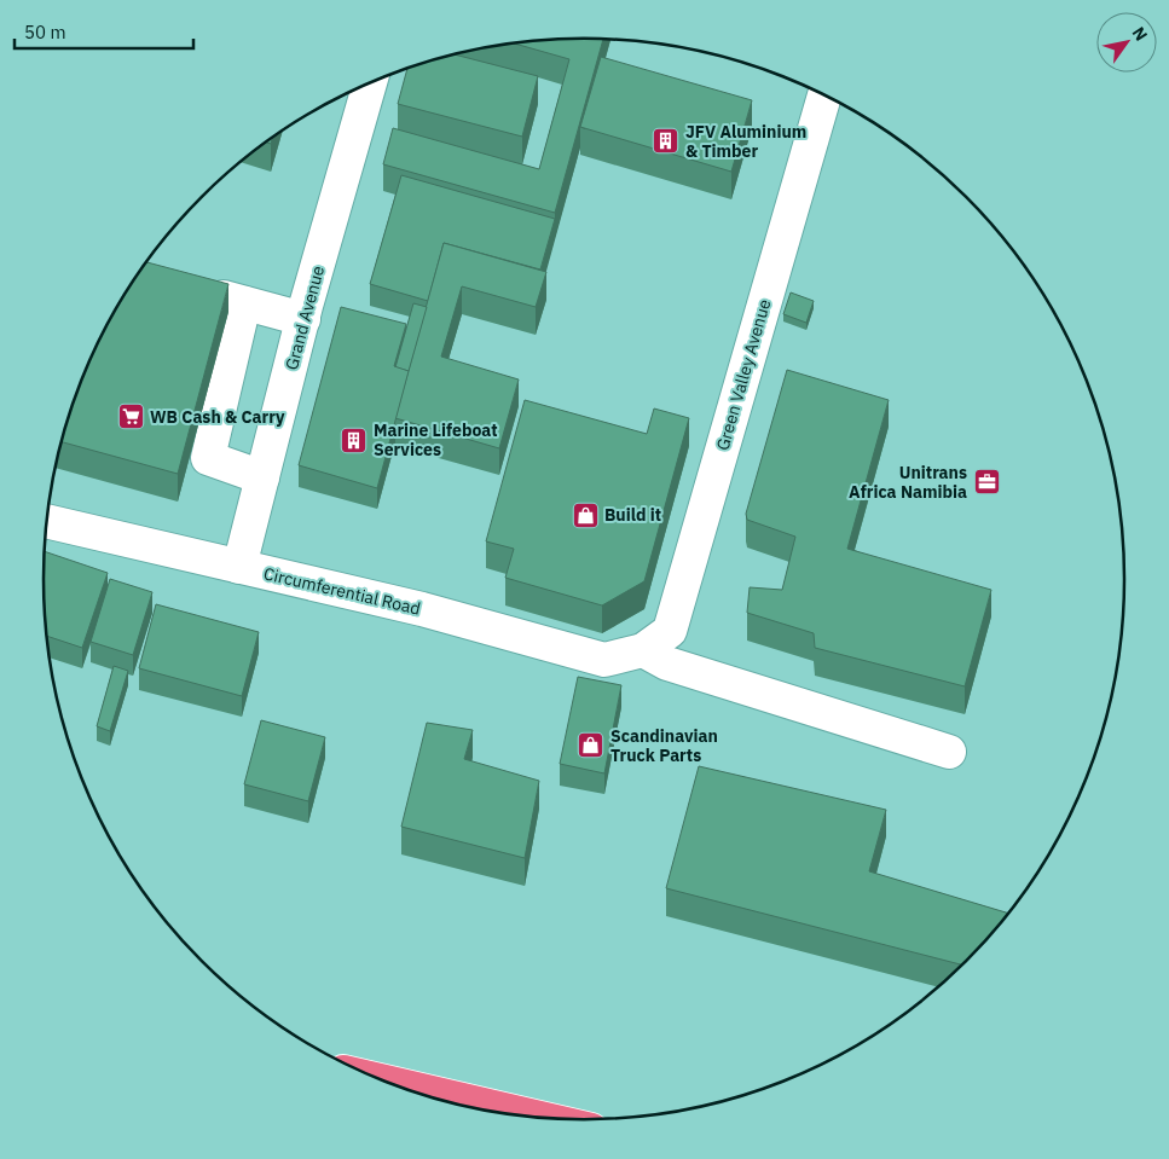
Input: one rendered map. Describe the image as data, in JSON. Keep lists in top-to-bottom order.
{
  "streets": {
    "street": ["Grand Avenue", "Green Valley Avenue", "Circumferential Road"]
  },
  "crossings": [
    ["Grand Avenue", "Circumferential Road"],
    ["Green Valley Avenue", "Circumferential Road"]
  ],
  "places": {
    "building": ["JFV Aluminium & Timber", "Marine Lifeboat Services"],
    "supermarket": ["WB Cash & Carry"],
    "office": ["Unitrans Africa Namibia"],
    "shop": ["Build it", "Scandinavian Truck Parts"]
  },
  "scale_bar": "50 m",
  "north": "top right"
}
